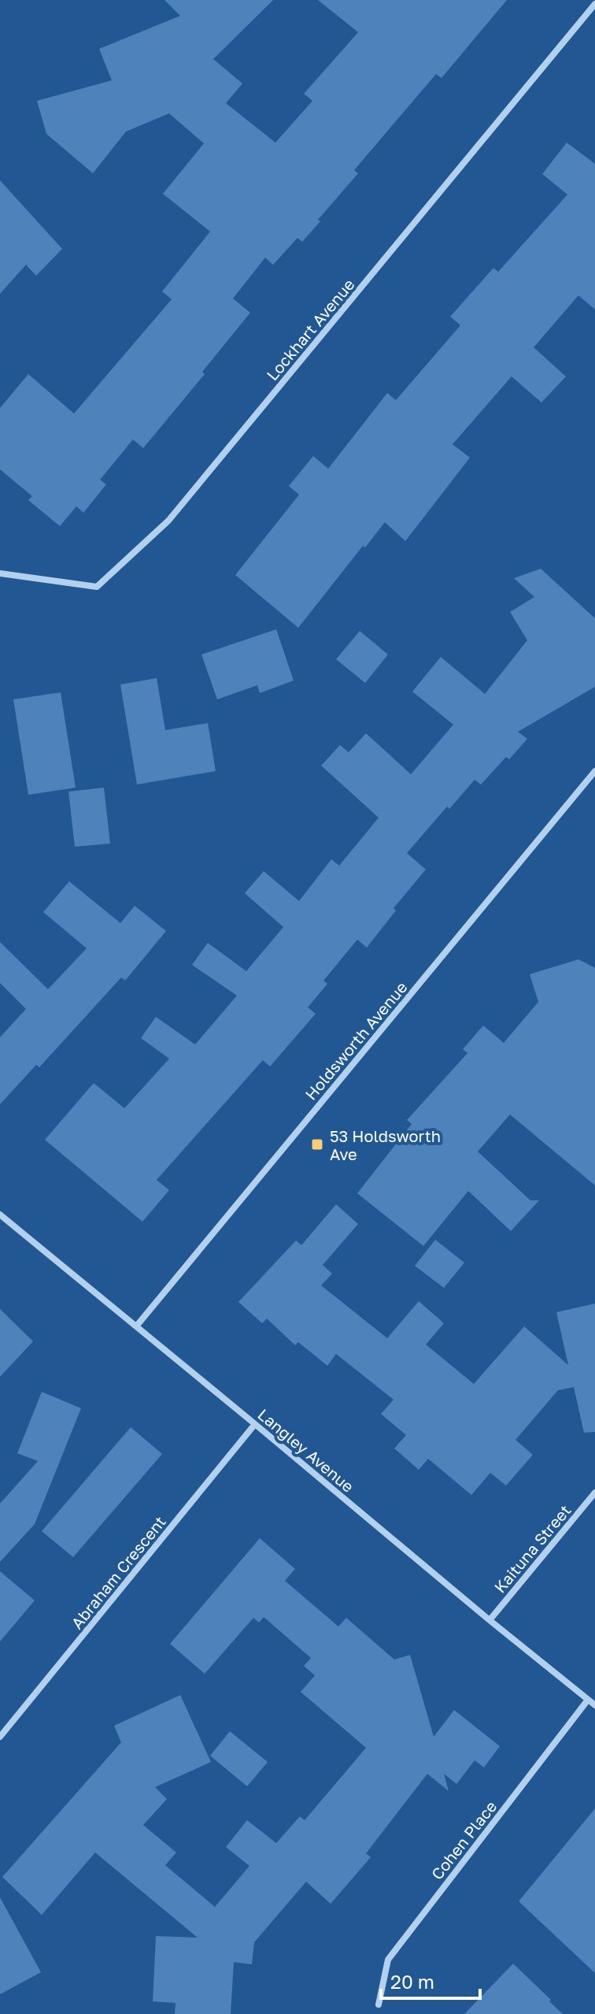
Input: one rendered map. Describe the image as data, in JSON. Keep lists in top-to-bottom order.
{
  "streets": {
    "street": [
      "Lockhart Avenue",
      "Holdsworth Avenue",
      "Langley Avenue",
      "Kaituna Street",
      "Abraham Crescent",
      "Cohen Place"
    ]
  },
  "crossings": [
    ["Holdsworth Avenue", "Langley Avenue"],
    ["Langley Avenue", "Kaituna Street"],
    ["Langley Avenue", "Abraham Crescent"],
    ["Langley Avenue", "Cohen Place"]
  ],
  "places": {
    "transit": ["53 Holdsworth Ave"]
  },
  "scale_bar": "20 m"
}
